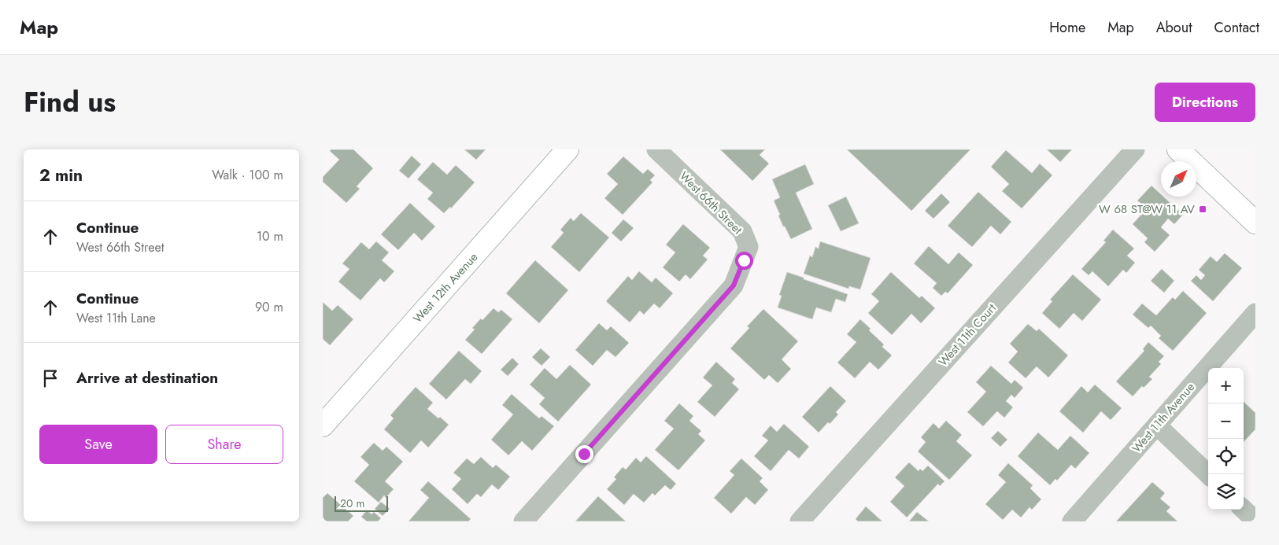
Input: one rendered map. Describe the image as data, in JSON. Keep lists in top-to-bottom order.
{
  "streets": {
    "main road": ["West 12th Avenue"],
    "street": ["West 66th Street", "West 11th Court", "West 11th Avenue"]
  },
  "places": {
    "transit": ["W 68 ST@W 11 AV"]
  },
  "scale_bar": "20 m",
  "north": "top right",
  "page": {
    "header": "Map",
    "nav": [
      "Home",
      "Map",
      "About",
      "Contact"
    ],
    "title": "Find us",
    "buttons": [
      "Directions",
      ["Save", "Share"]
    ],
    "heading": ["2 min", "Walk · 100 m"],
    "list": [
      ["Continue", "West 66th Street", "10 m"],
      ["Continue", "West 11th Lane", "90 m"],
      "Arrive at destination"
    ],
    "map_buttons": ["+", "−"],
    "scale": "20 m"
  }
}
